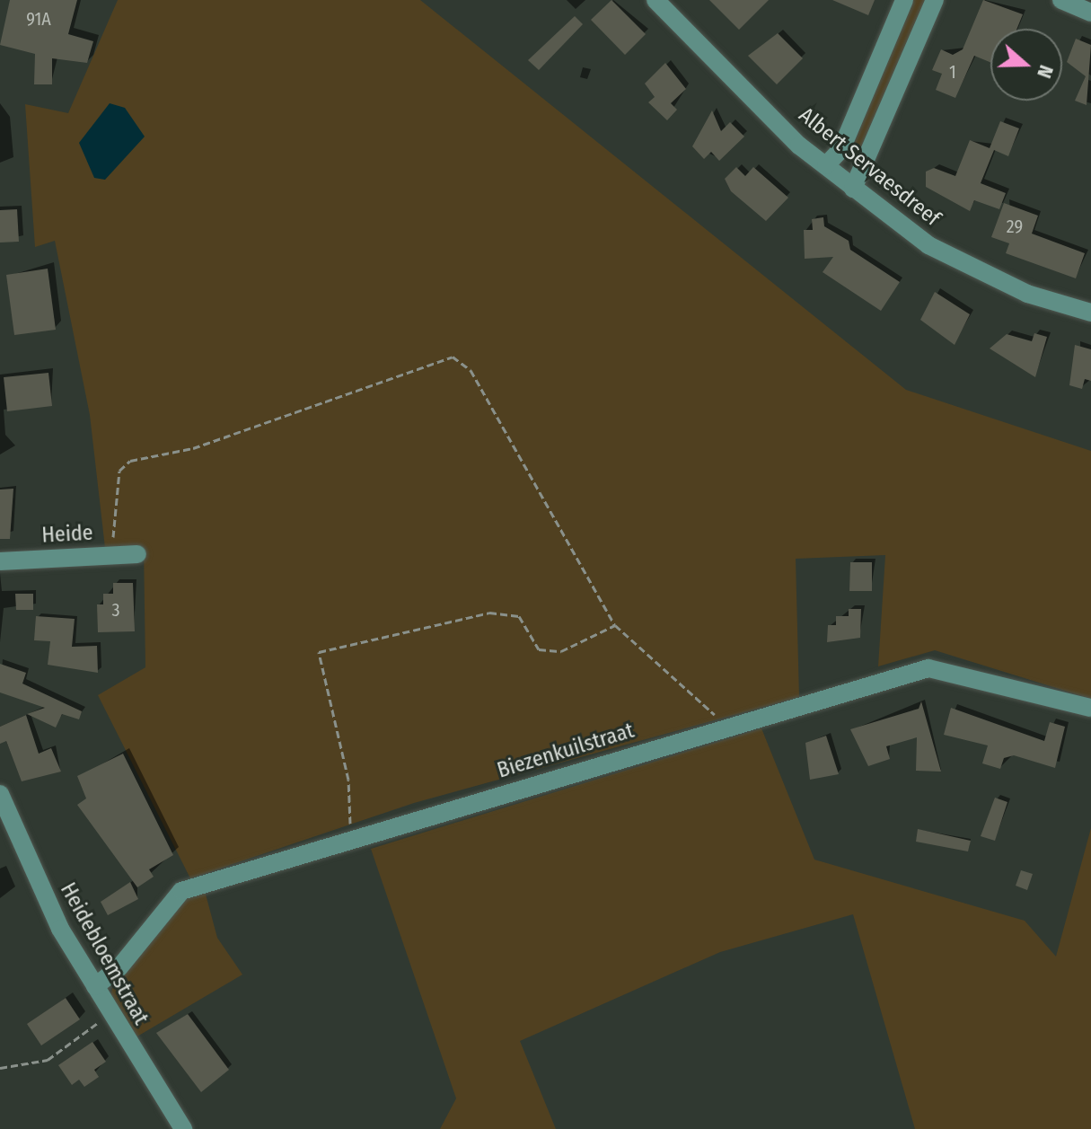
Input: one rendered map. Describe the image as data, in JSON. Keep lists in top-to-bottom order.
{
  "streets": {
    "street": [
      "Albert Servaesdreef",
      "Heide",
      "Biezenkuilstraat",
      "Heidebloemstraat"
    ]
  },
  "crossings": [
    ["Biezenkuilstraat", "Heidebloemstraat"]
  ],
  "house_numbers": [
    "91A",
    "1",
    "29",
    "3"
  ],
  "north": "right"
}
